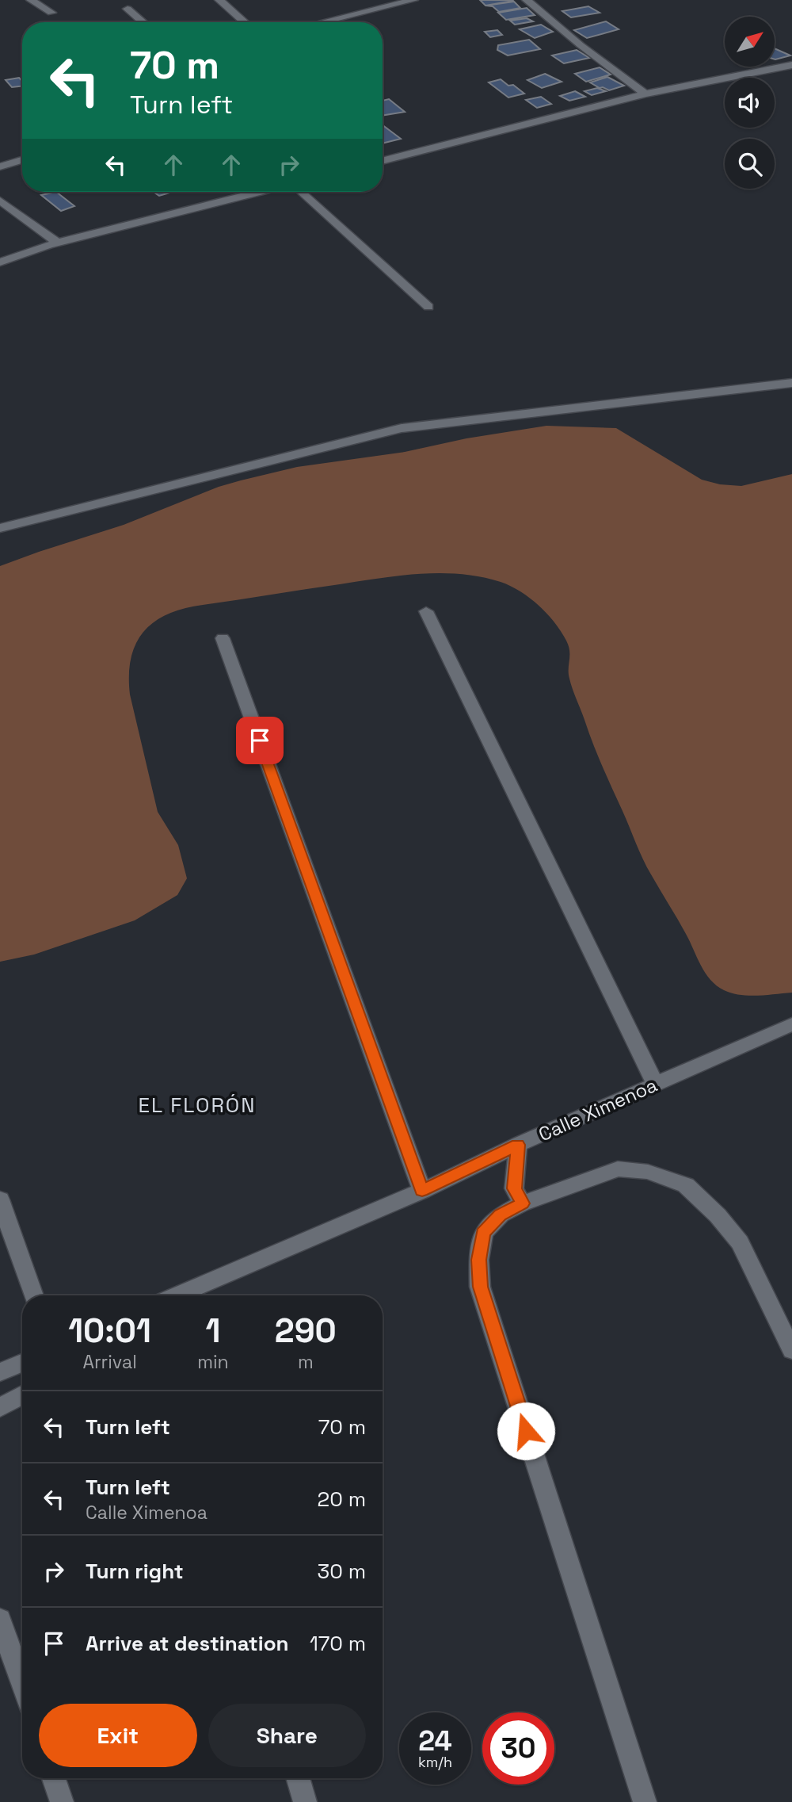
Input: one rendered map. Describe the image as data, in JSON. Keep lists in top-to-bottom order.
{
  "streets": {
    "street": ["Calle Ximenoa"]
  },
  "districts": ["EL FLORÓN"],
  "north": "top right",
  "page": {
    "turn": ["70 m", "Turn left"],
    "eta": [
      "10:01",
      "Arrival",
      "1",
      "min",
      "290",
      "m"
    ],
    "list": [
      {
        "name": "Turn left",
        "value": "70 m"
      },
      {
        "name": "Turn left",
        "note": "Calle Ximenoa",
        "value": "20 m"
      },
      {
        "name": "Turn right",
        "value": "30 m"
      },
      {
        "name": "Arrive at destination",
        "value": "170 m"
      }
    ],
    "buttons": ["Exit", "Share"],
    "speed": "24 km/h",
    "limit": "30"
  }
}
